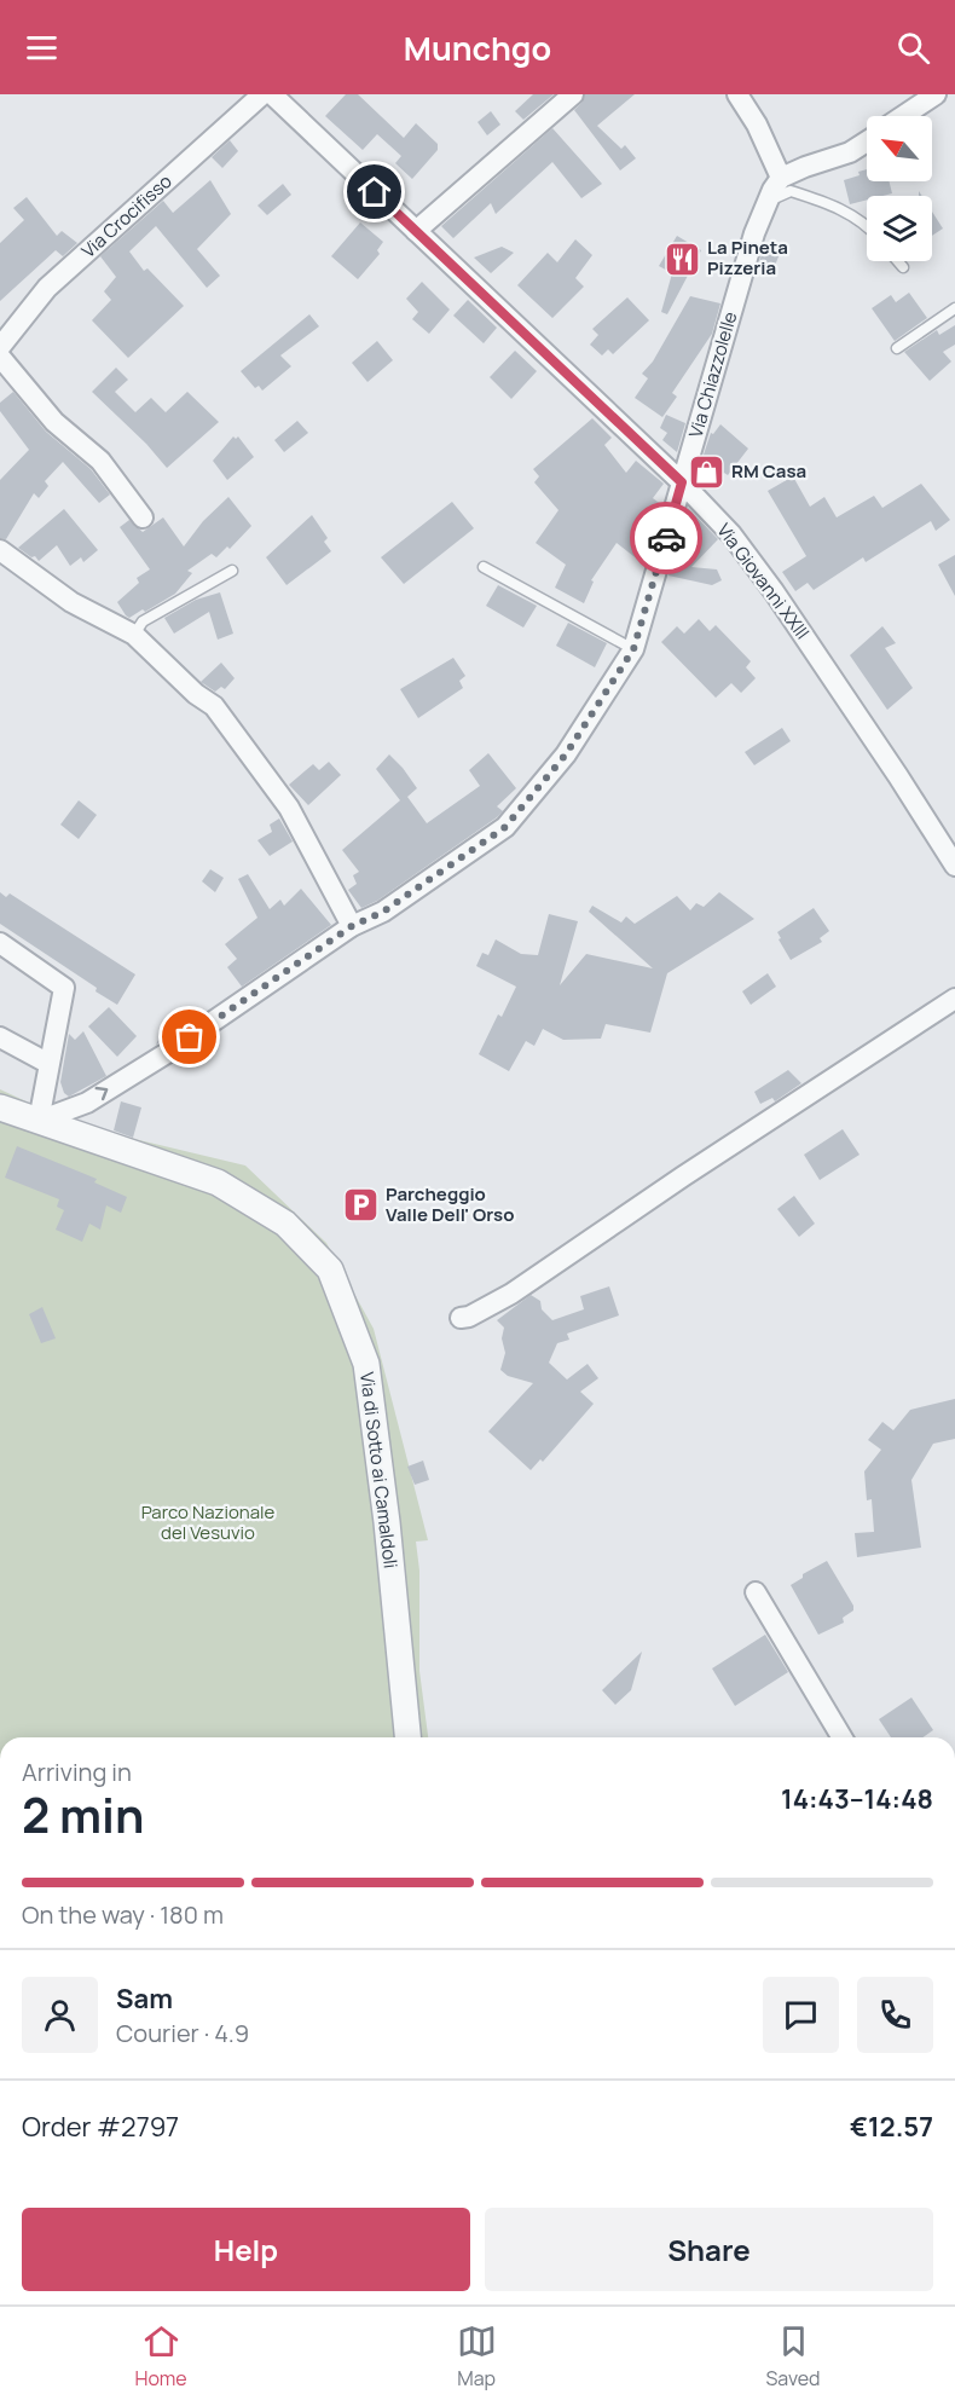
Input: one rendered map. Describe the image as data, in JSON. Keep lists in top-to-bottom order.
{
  "streets": {
    "street": [
      "Via Crocifisso",
      "Via Chiazzolelle",
      "Via Giovanni XXIII",
      "Via di Sotto ai Camaldoli"
    ]
  },
  "crossings": [
    ["Via Chiazzolelle", "Via Giovanni XXIII"],
    ["Via Chiazzolelle", "Via di Sotto ai Camaldoli"]
  ],
  "parks": ["Parco Nazionale del Vesuvio"],
  "places": {
    "restaurant": ["La Pineta Pizzeria"],
    "shop": ["RM Casa"],
    "parking": ["Parcheggio Valle Dell' Orso"]
  },
  "north": "top left",
  "page": {
    "header": "Munchgo",
    "heading": ["2 min", "Arriving in", "14:43–14:48"],
    "panel": [
      "Sam",
      "Courier · 4.9",
      "Order #2797",
      "€12.57"
    ],
    "bar": "On the way · 180 m",
    "buttons": ["Help", "Share"],
    "tabs": ["Home", "Map", "Saved"]
  }
}
